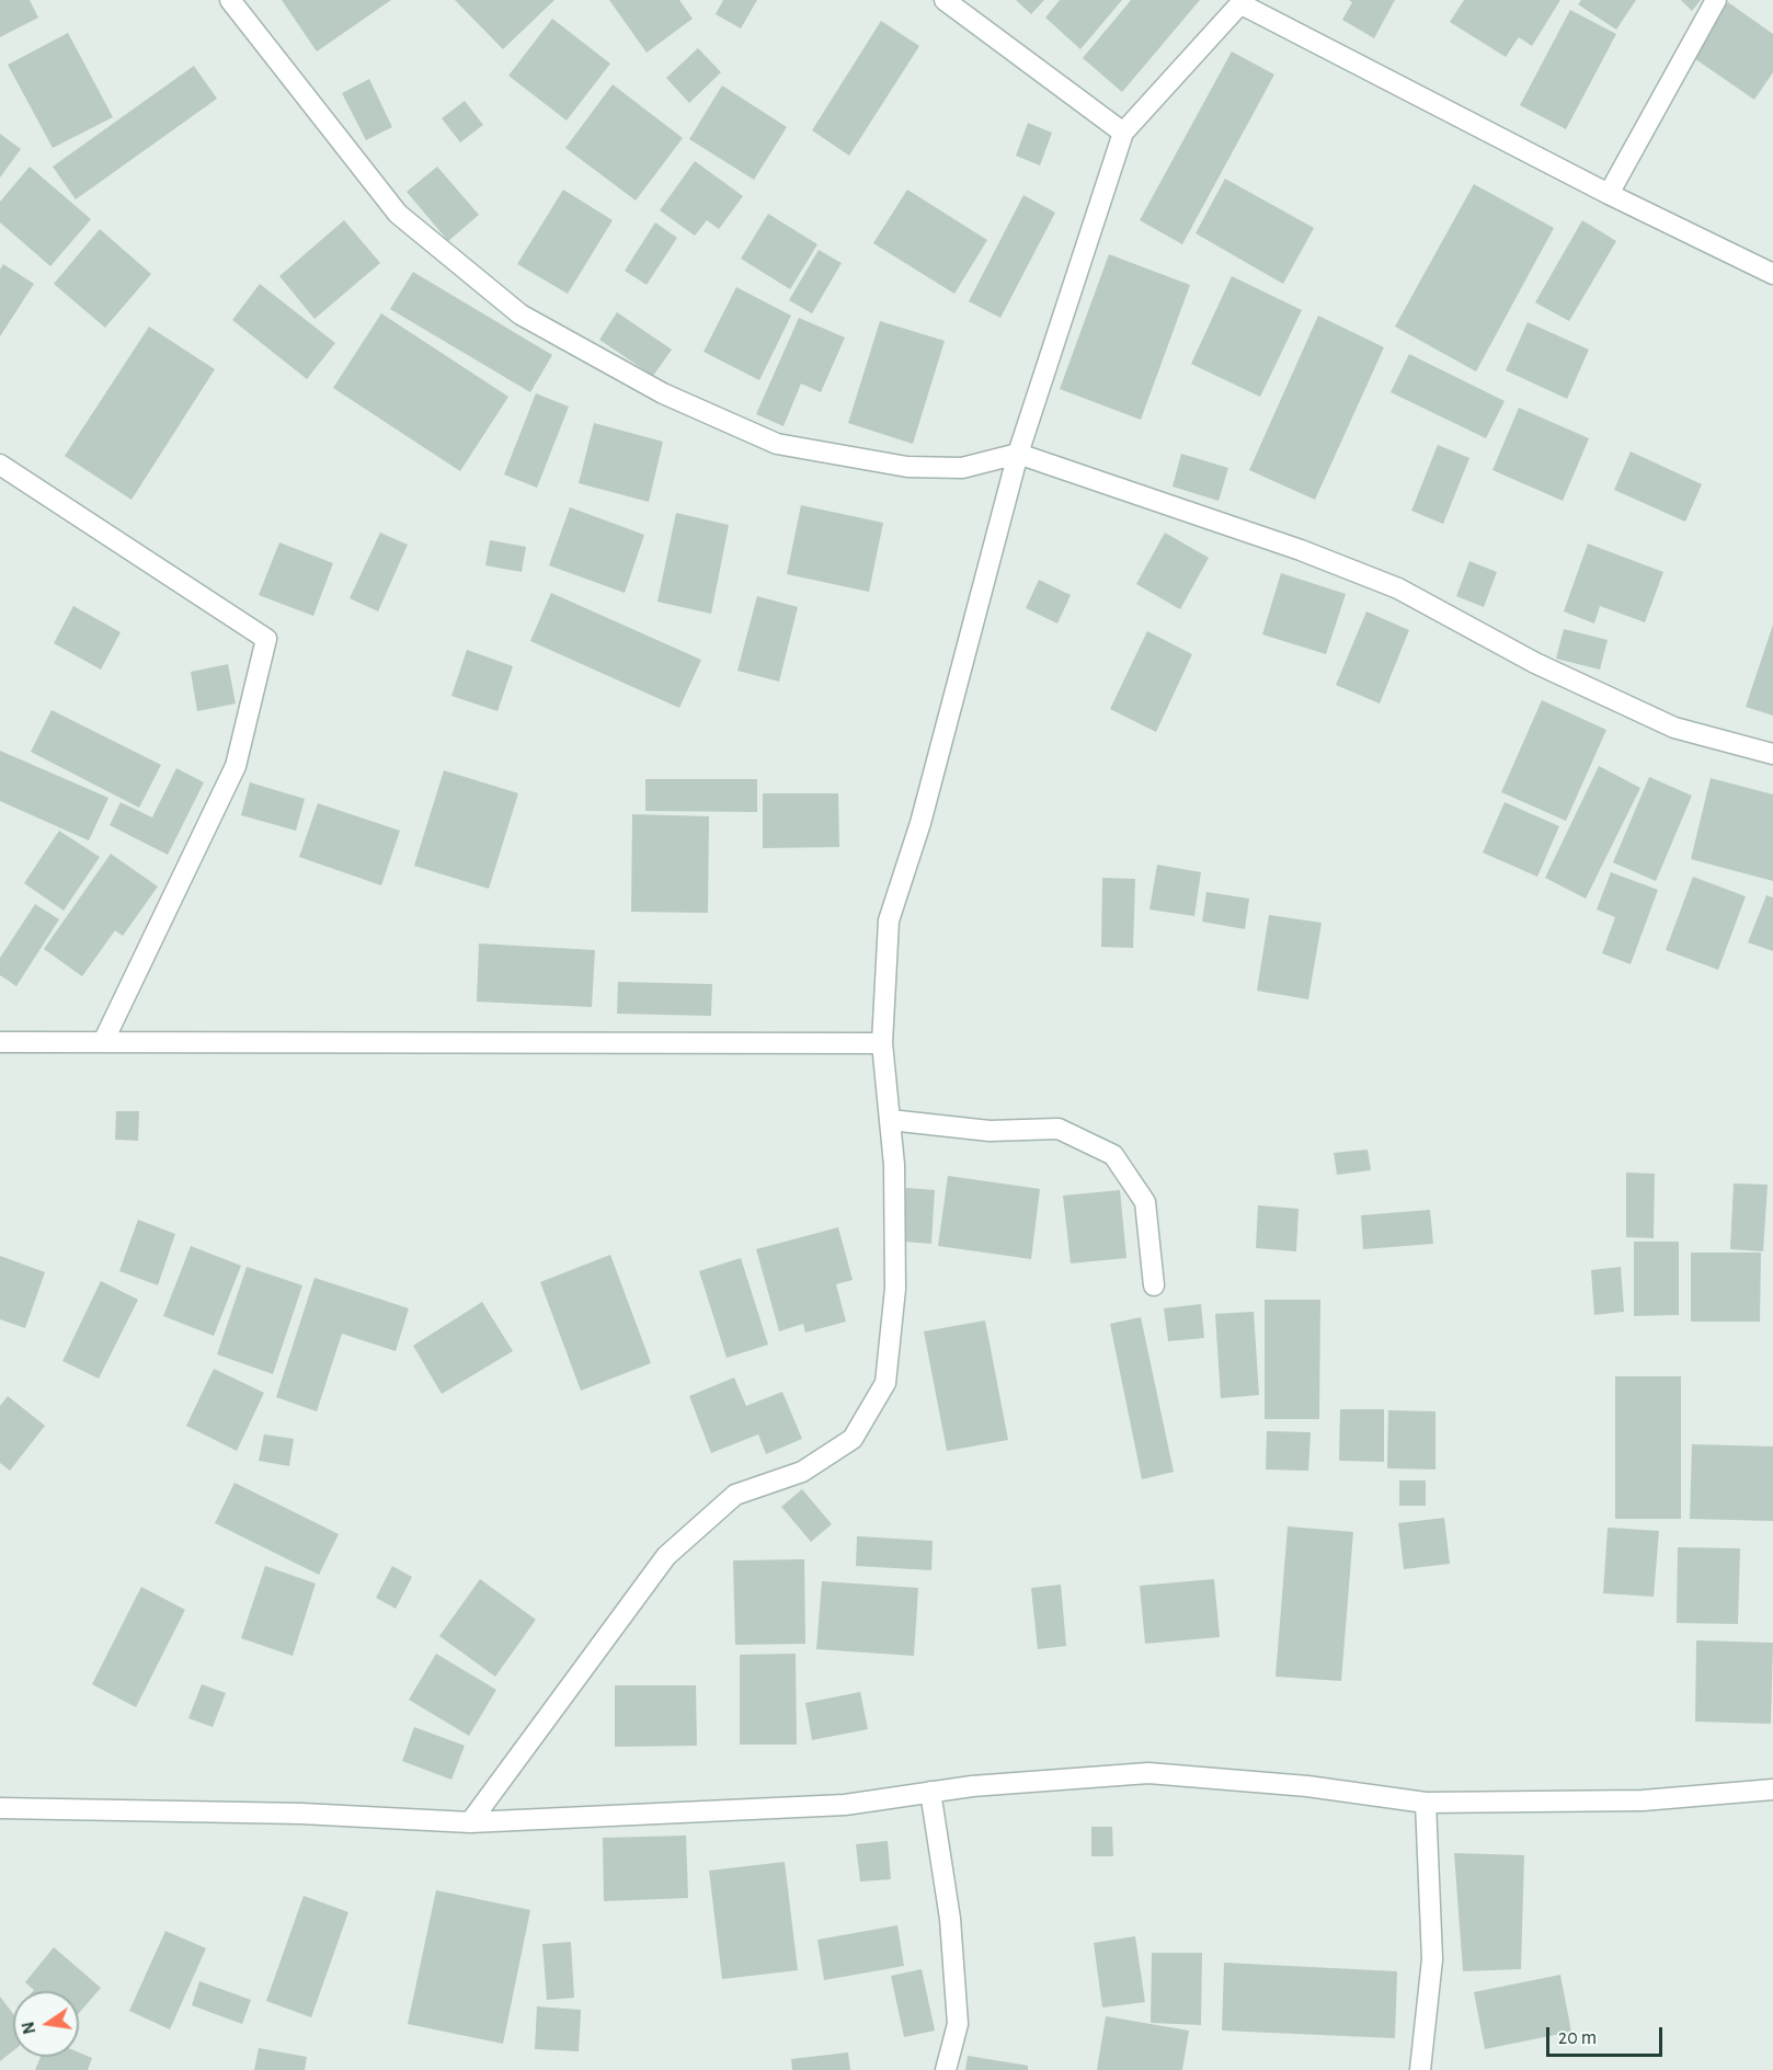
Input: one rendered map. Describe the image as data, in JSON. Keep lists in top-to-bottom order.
{
  "scale_bar": "20 m",
  "north": "left"
}
